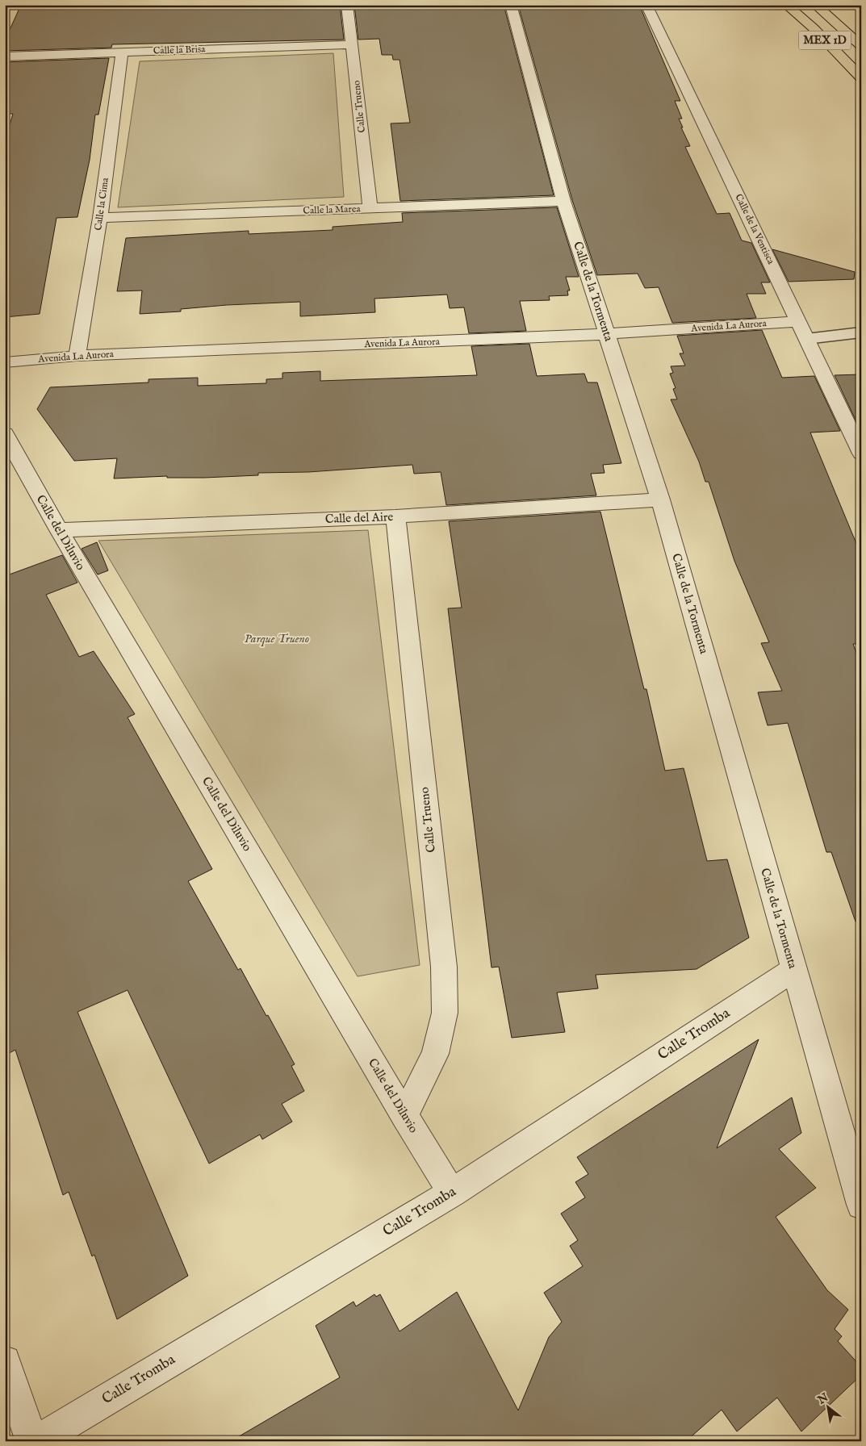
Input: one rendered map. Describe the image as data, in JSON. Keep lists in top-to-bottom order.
{
  "streets": {
    "highway": ["MEX 1D"],
    "street": [
      "Calle la Brisa",
      "Calle Trueno",
      "Calle la Cima",
      "Calle la Marea",
      "Calle de la Ventisca",
      "Calle de la Tormenta",
      "Avenida La Aurora",
      "Calle del Aire",
      "Calle del Diluvio",
      "Calle Tromba"
    ]
  },
  "crossings": [
    ["Calle la Brisa", "Calle Trueno"],
    ["Calle la Brisa", "Calle la Cima"],
    ["Calle Trueno", "Calle la Marea"],
    ["Calle Trueno", "Calle del Aire"],
    ["Calle Trueno", "Calle del Diluvio"],
    ["Calle la Cima", "Calle la Marea"],
    ["Calle la Cima", "Avenida La Aurora"],
    ["Calle la Marea", "Calle de la Tormenta"],
    ["Calle de la Ventisca", "Avenida La Aurora"],
    ["Calle de la Tormenta", "Avenida La Aurora"],
    ["Calle de la Tormenta", "Calle del Aire"],
    ["Calle de la Tormenta", "Calle Tromba"],
    ["Calle del Aire", "Calle del Diluvio"],
    ["Calle del Diluvio", "Calle Tromba"]
  ],
  "parks": ["Parque Trueno"],
  "north": "top left"
}
